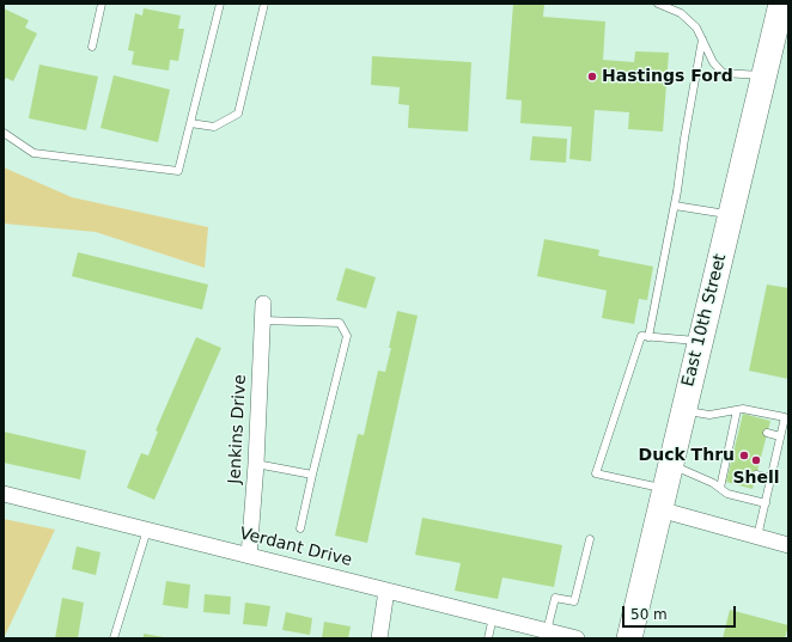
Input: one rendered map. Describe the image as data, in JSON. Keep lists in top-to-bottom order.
{
  "streets": {
    "main road": ["East 10th Street"],
    "street": ["Jenkins Drive", "Verdant Drive"]
  },
  "crossings": [
    ["Jenkins Drive", "Verdant Drive"]
  ],
  "places": ["Hastings Ford", "Duck Thru", "Shell"],
  "scale_bar": "50 m"
}
